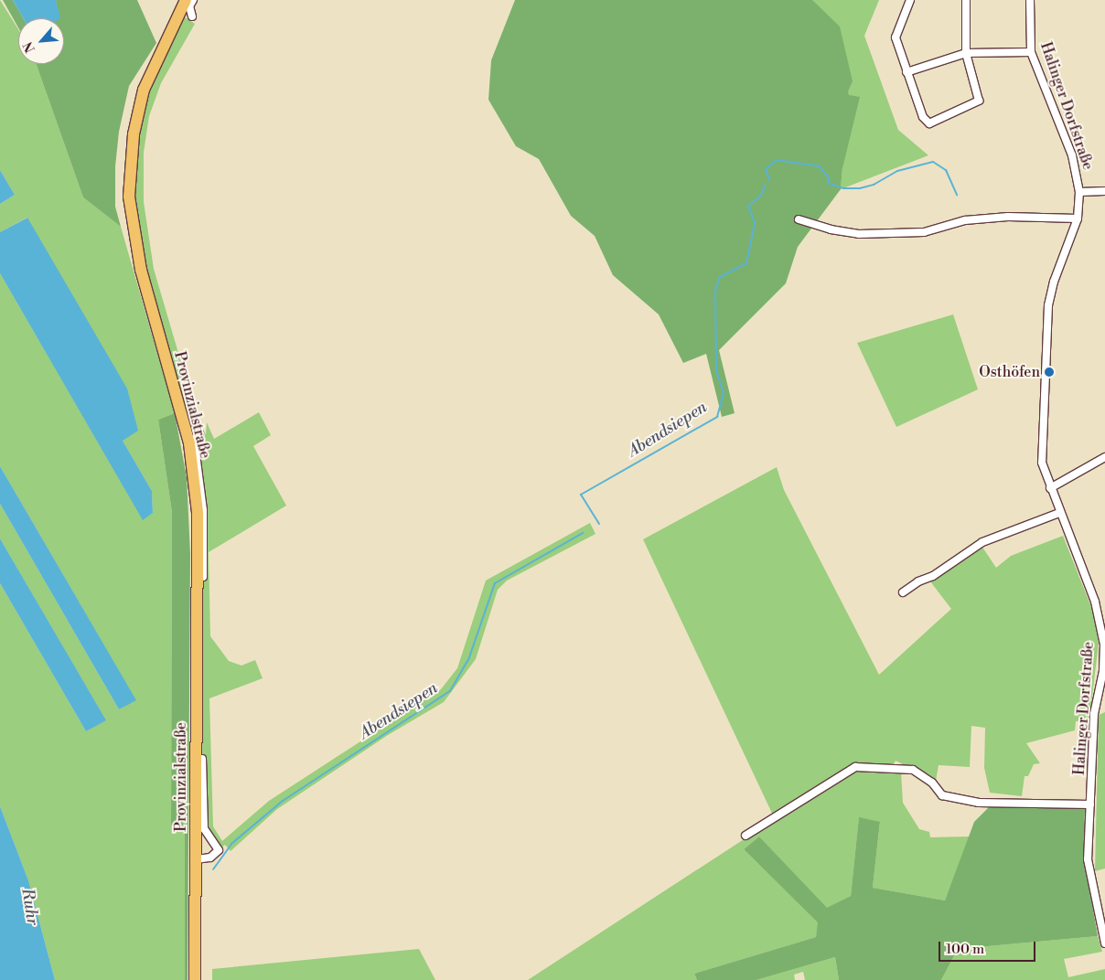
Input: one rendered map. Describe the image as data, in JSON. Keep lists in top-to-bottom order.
{
  "streets": {
    "main road": ["Provinzialstraße"],
    "street": ["Halinger Dorfstraße"]
  },
  "water": ["Abendsiepen", "Ruhr"],
  "places": ["Osthöfen"],
  "scale_bar": "100 m",
  "north": "bottom left"
}
